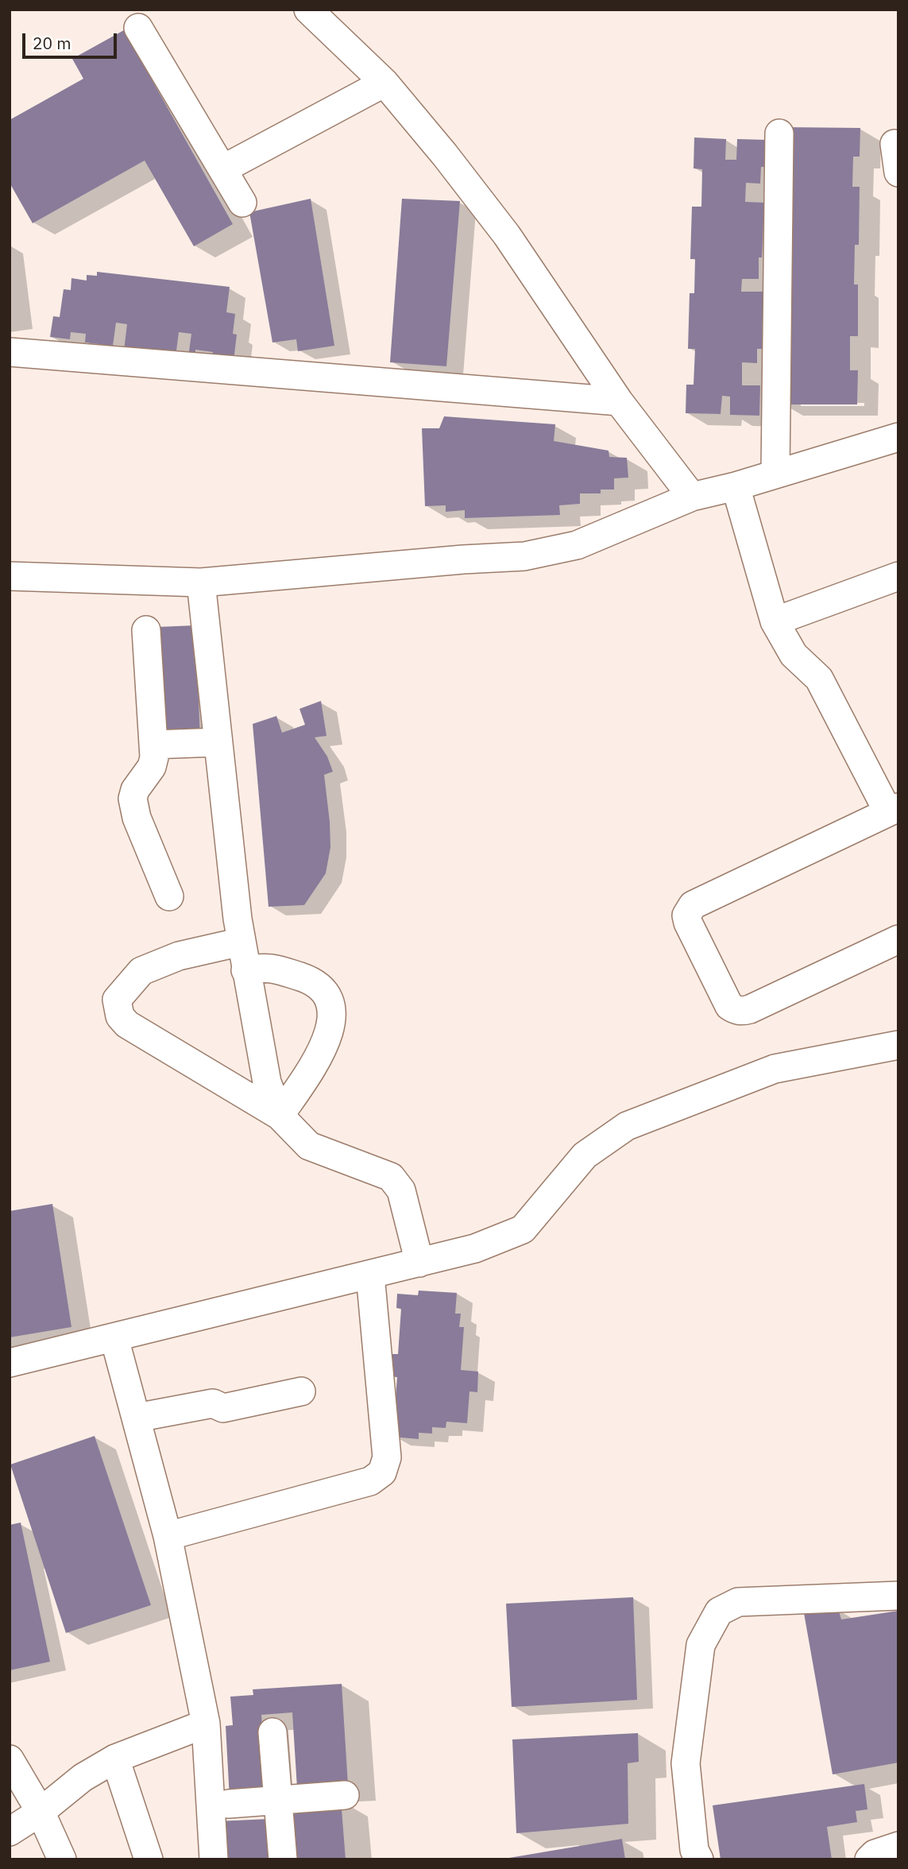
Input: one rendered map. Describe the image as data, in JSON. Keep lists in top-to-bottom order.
{
  "scale_bar": "20 m"
}
